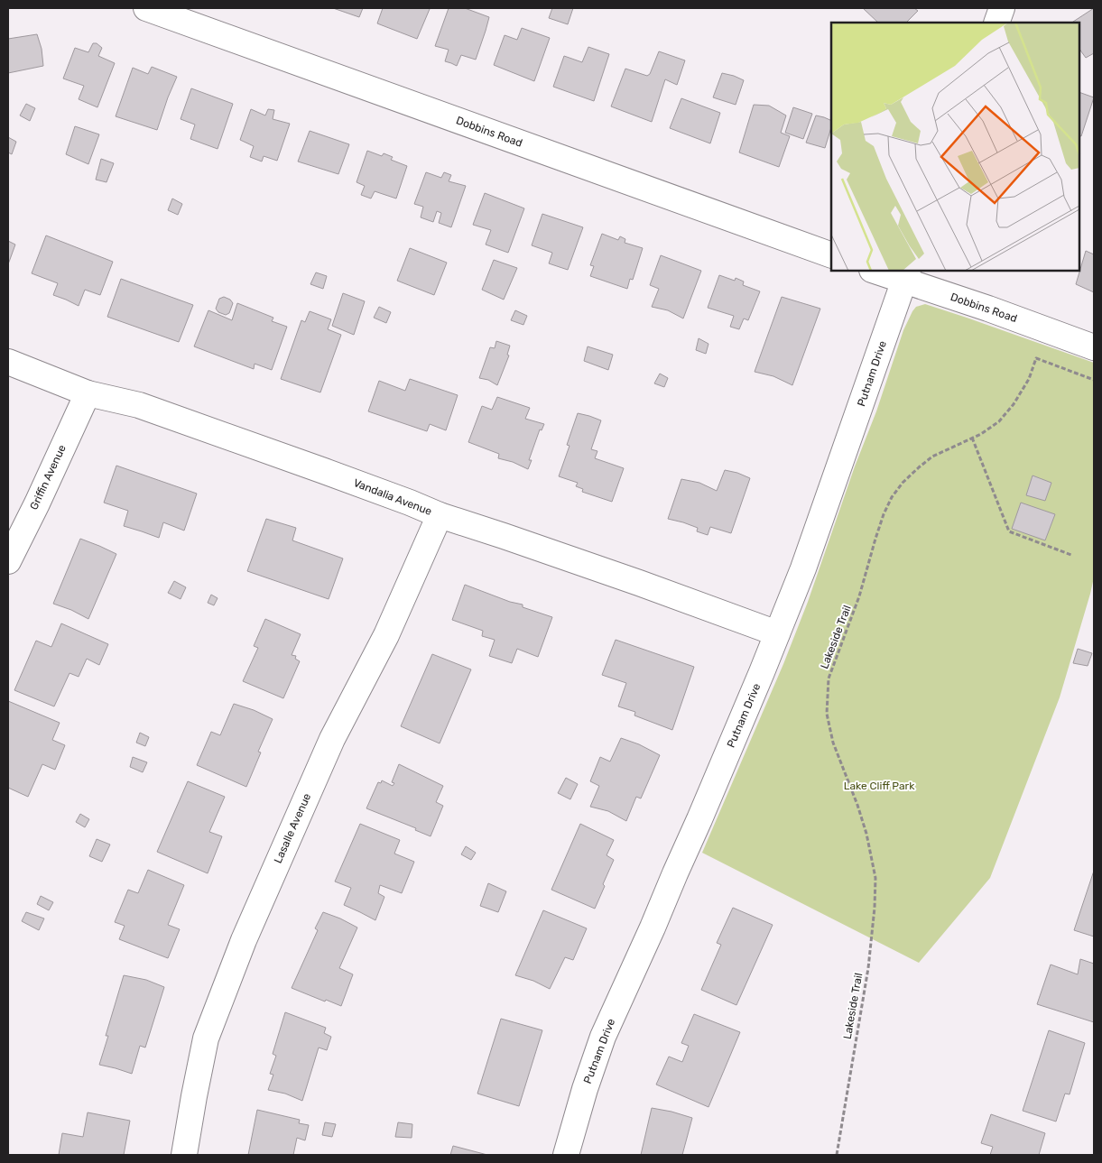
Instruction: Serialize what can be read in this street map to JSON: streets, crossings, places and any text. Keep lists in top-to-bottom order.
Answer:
{
  "streets": {
    "street": [
      "Dobbins Road",
      "Putnam Drive",
      "Griffin Avenue",
      "Vandalia Avenue",
      "Lasalle Avenue"
    ],
    "path": ["Lakeside Trail"]
  },
  "crossings": [
    ["Dobbins Road", "Putnam Drive"],
    ["Putnam Drive", "Vandalia Avenue"],
    ["Griffin Avenue", "Vandalia Avenue"],
    ["Vandalia Avenue", "Lasalle Avenue"]
  ],
  "parks": ["Lake Cliff Park"]
}
